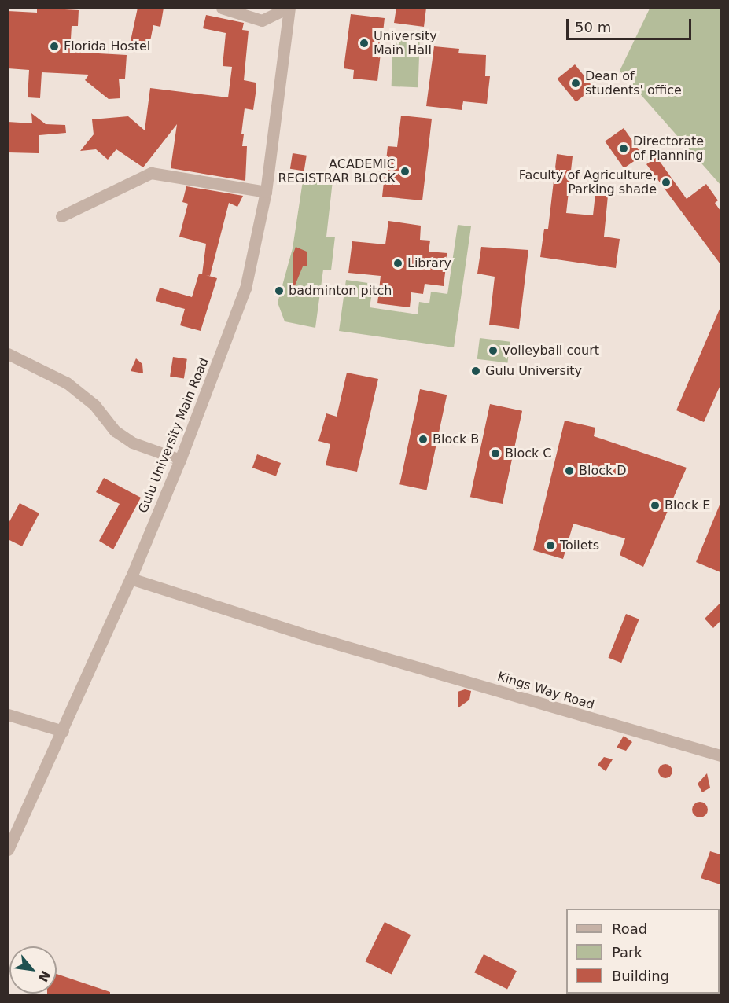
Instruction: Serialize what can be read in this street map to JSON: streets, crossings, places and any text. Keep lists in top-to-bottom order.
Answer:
{
  "streets": {
    "street": ["Gulu University Main Road", "Kings Way Road"]
  },
  "crossings": [
    ["Gulu University Main Road", "Kings Way Road"]
  ],
  "places": [
    "University Main Hall",
    "Florida Hostel",
    "Dean of students' office",
    "Directorate of Planning",
    "ACADEMIC REGISTRAR BLOCK",
    "Faculty of Agriculture, Parking shade",
    "Library",
    "badminton pitch",
    "volleyball court",
    "Gulu University",
    "Block B",
    "Block C",
    "Block D",
    "Block E",
    "Toilets"
  ],
  "legend": ["Road", "Park", "Building"],
  "scale_bar": "50 m",
  "north": "bottom right"
}
